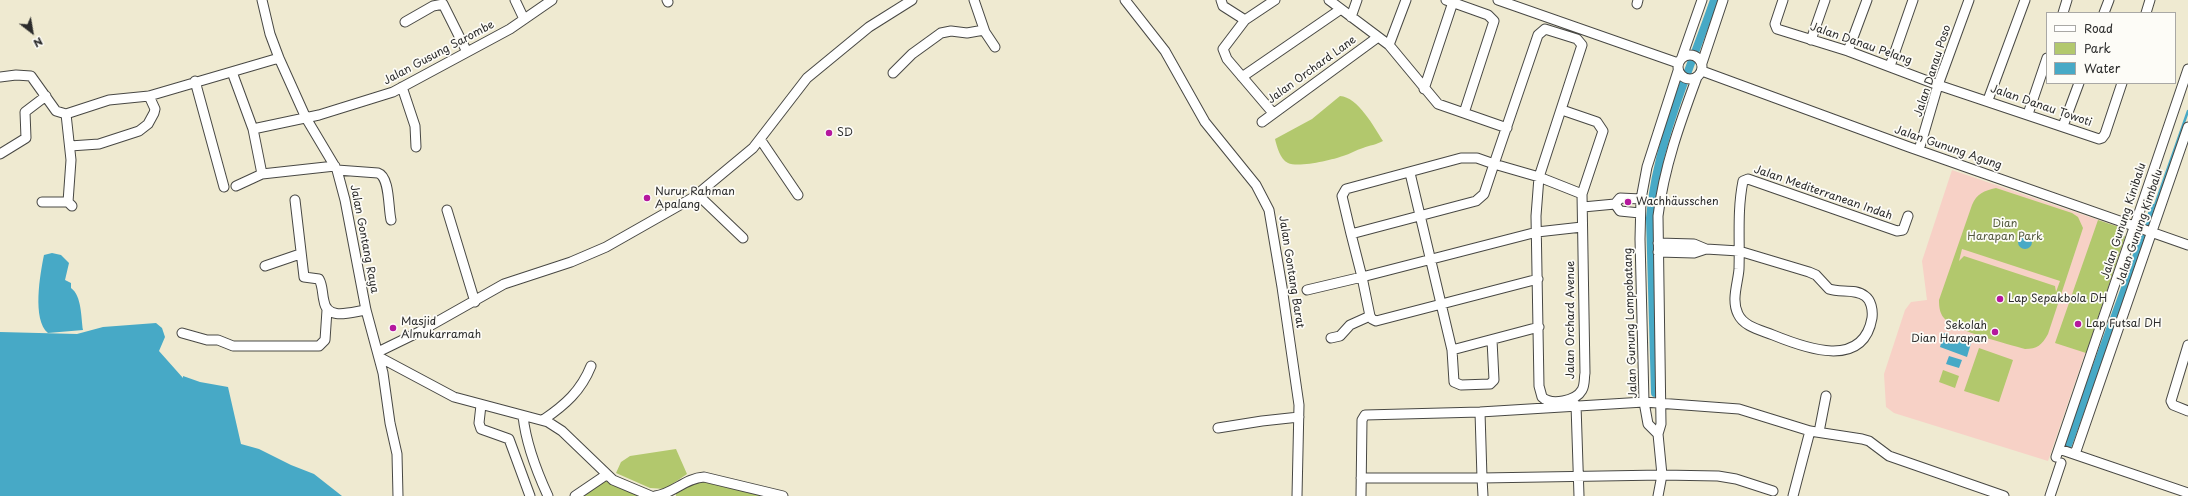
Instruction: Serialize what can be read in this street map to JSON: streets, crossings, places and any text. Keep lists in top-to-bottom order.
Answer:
{
  "streets": {
    "street": [
      "Jalan Danau Pelang",
      "Jalan Gusung Sarombe",
      "Jalan Orchard Lane",
      "Jalan Danau Poso",
      "Jalan Danau Towoti",
      "Jalan Gunung Agung",
      "Jalan Mediterranean Indah",
      "Jalan Gunung Kinibalu",
      "Jalan Gunung Kimbalu",
      "Jalan Gontang Raya",
      "Jalan Gontang Barat",
      "Jalan Orchard Avenue",
      "Jalan Gunung Lompobatang"
    ]
  },
  "crossings": [
    ["Jalan Danau Pelang", "Jalan Danau Poso"],
    ["Jalan Danau Pelang", "Jalan Danau Towoti"],
    ["Jalan Gusung Sarombe", "Jalan Gontang Raya"],
    ["Jalan Danau Poso", "Jalan Danau Towoti"],
    ["Jalan Danau Poso", "Jalan Gunung Agung"],
    ["Jalan Gunung Agung", "Jalan Gunung Kinibalu"],
    ["Jalan Gunung Agung", "Jalan Gunung Kimbalu"]
  ],
  "parks": ["Dian Harapan Park"],
  "places": [
    "SD",
    "Nurur Rahman Apalang",
    "Wachhäusschen",
    "Lap Sepakbola DH",
    "Lap Futsal DH",
    "Masjid Almukarramah",
    "Sekolah Dian Harapan"
  ],
  "legend": ["Road", "Park", "Water"],
  "north": "bottom right"
}
